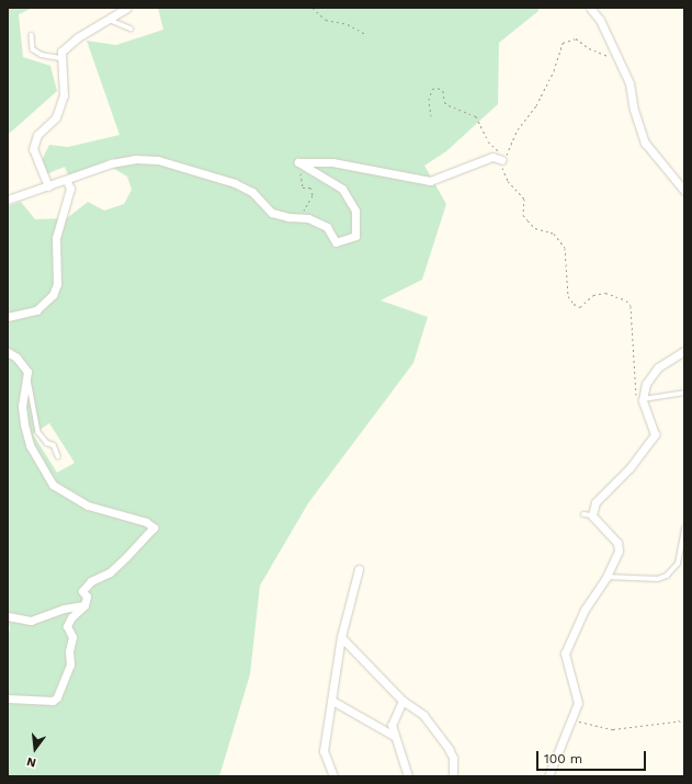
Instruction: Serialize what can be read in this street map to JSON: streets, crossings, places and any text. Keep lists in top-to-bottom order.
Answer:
{
  "scale_bar": "100 m",
  "north": "bottom"
}
